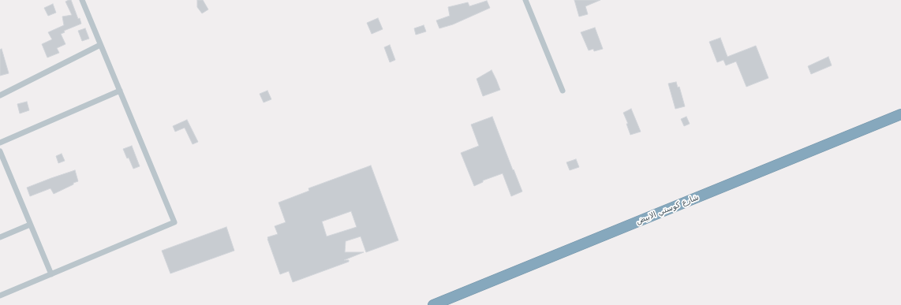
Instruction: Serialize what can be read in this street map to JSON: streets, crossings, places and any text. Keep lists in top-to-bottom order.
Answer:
{
  "streets": {
    "highway": ["شارع كوستي الابيض"]
  }
}
